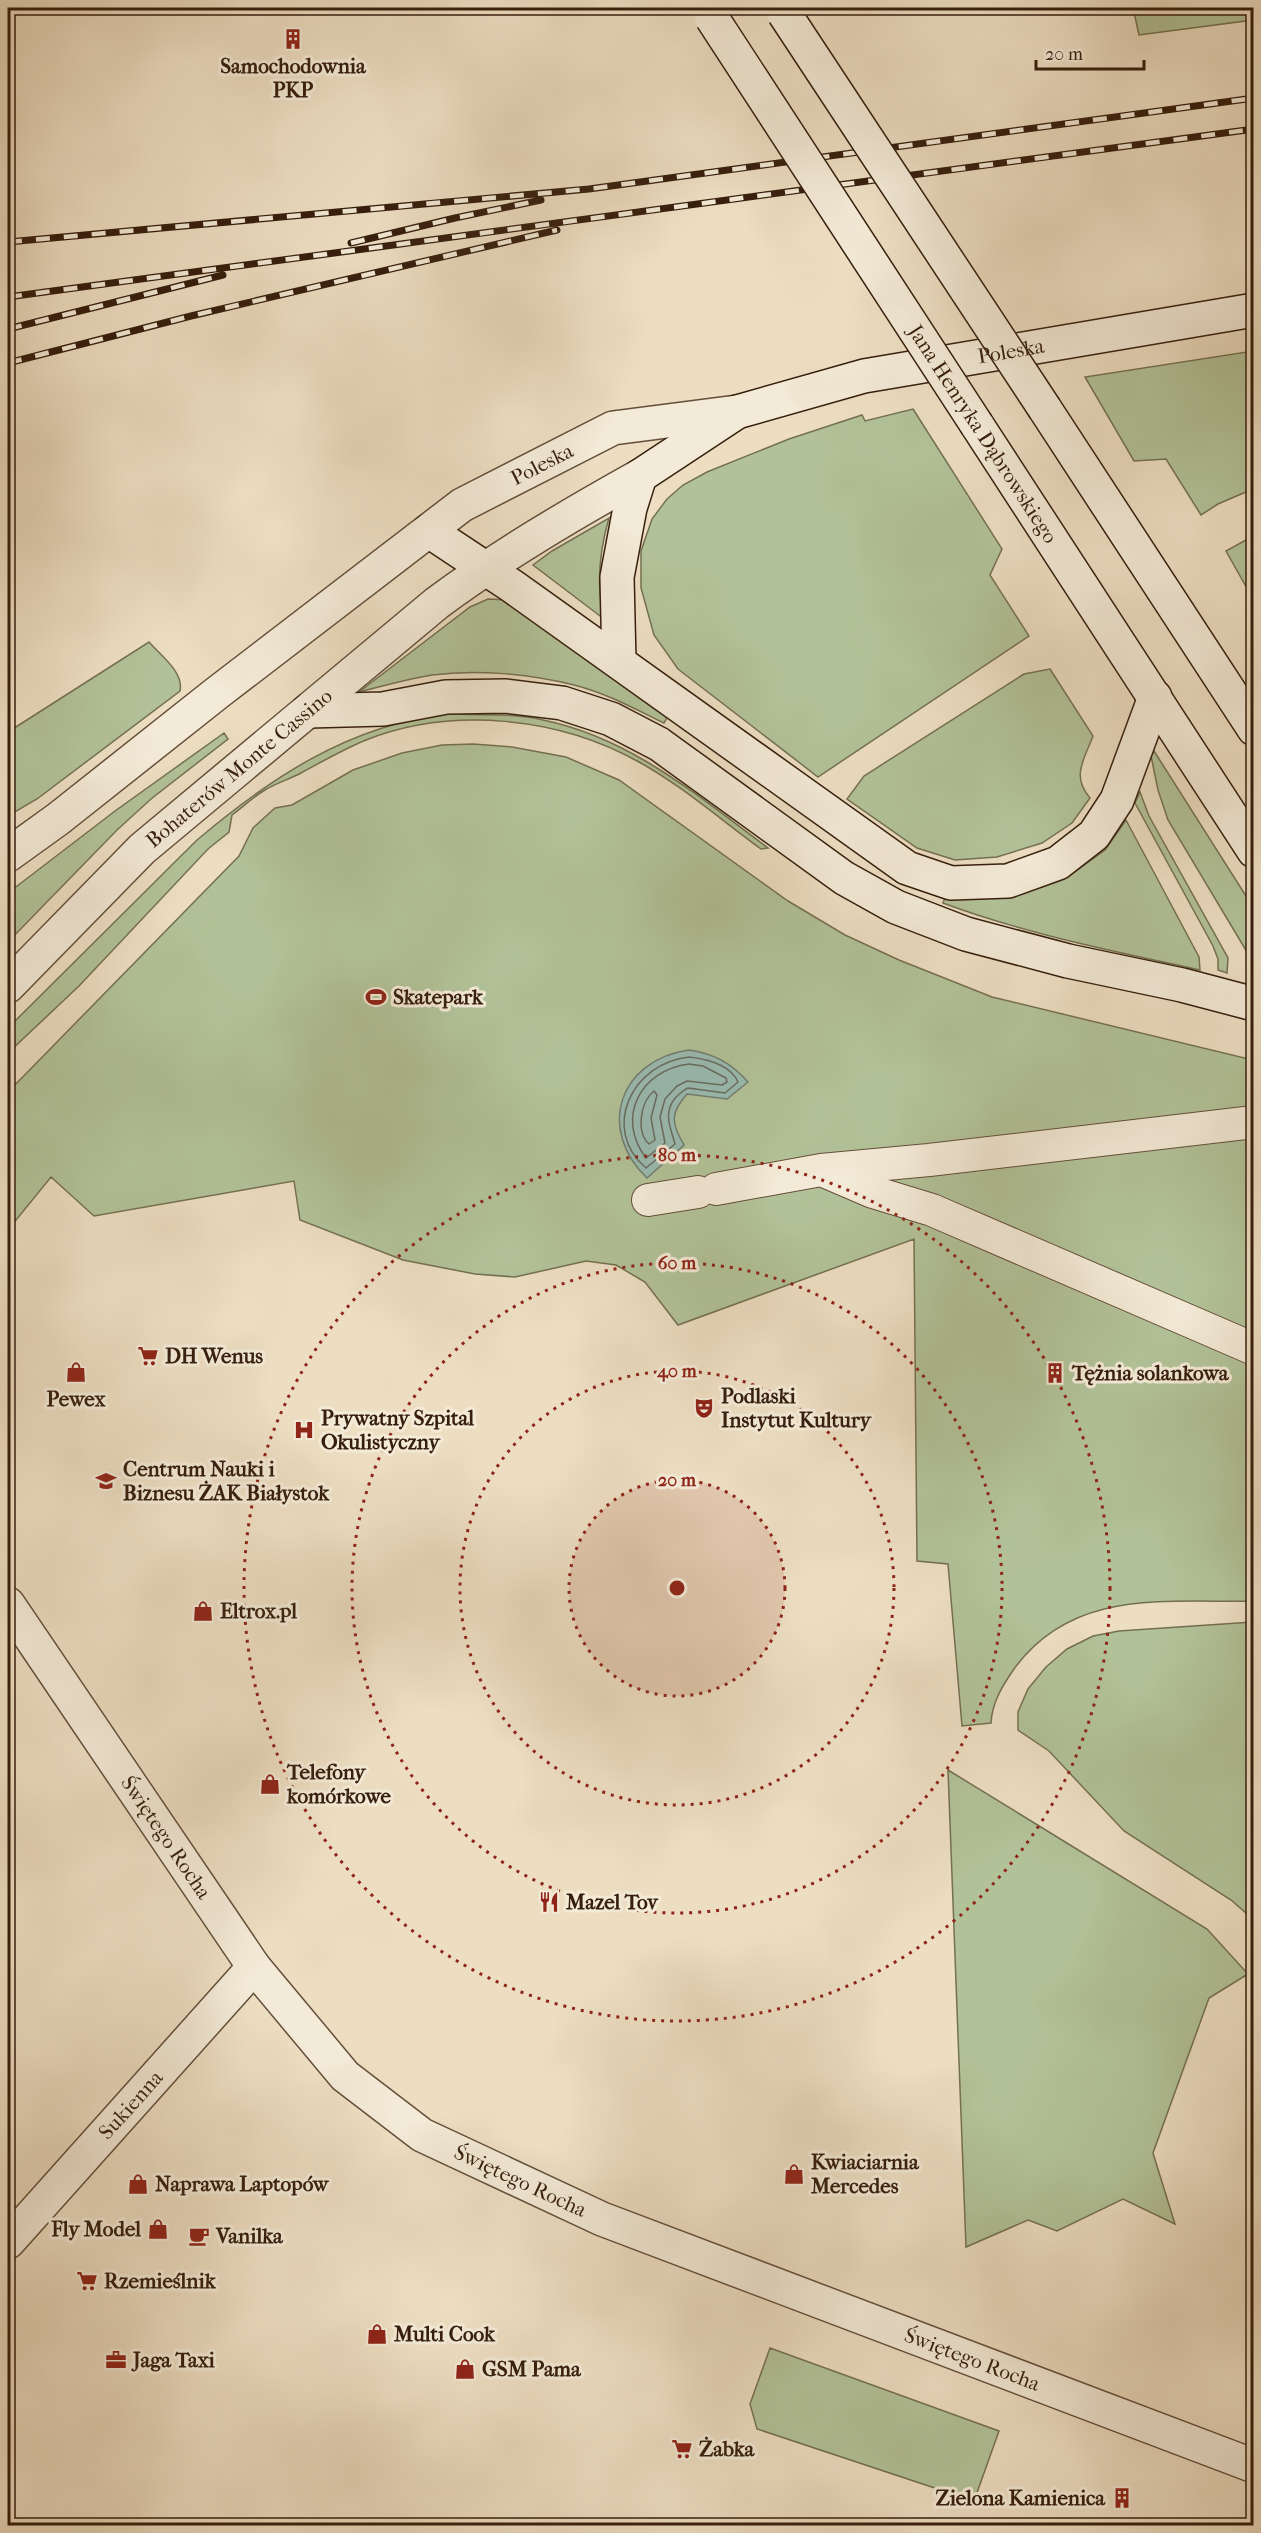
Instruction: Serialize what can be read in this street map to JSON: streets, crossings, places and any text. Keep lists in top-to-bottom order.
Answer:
{
  "streets": {
    "main road": [
      "Poleska",
      "Jana Henryka Dąbrowskiego",
      "Bohaterów Monte Cassino",
      "Świętego Rocha",
      "Sukienna"
    ]
  },
  "crossings": [
    ["Poleska", "Bohaterów Monte Cassino"],
    ["Świętego Rocha", "Sukienna"]
  ],
  "places": {
    "building": ["Samochodownia PKP", "Tężnia solankowa", "Zielona Kamienica"],
    "sports": ["Skatepark"],
    "supermarket": ["DH Wenus", "Rzemieślnik", "Żabka"],
    "shop": [
      "Pewex",
      "Eltrox.pl",
      "Telefony komórkowe",
      "Kwiaciarnia Mercedes",
      "Naprawa Laptopów",
      "Fly Model",
      "Multi Cook",
      "GSM Pama"
    ],
    "theatre": ["Podlaski Instytut Kultury"],
    "hospital": ["Prywatny Szpital Okulistyczny"],
    "school or university": ["Centrum Nauki i Biznesu ŻAK Białystok"],
    "restaurant": ["Mazel Tov"],
    "cafe": ["Vanilka"],
    "office": ["Jaga Taxi"]
  },
  "scale_bar": "20 m",
  "rings": [
    "80 m",
    "60 m",
    "40 m",
    "20 m"
  ]
}
